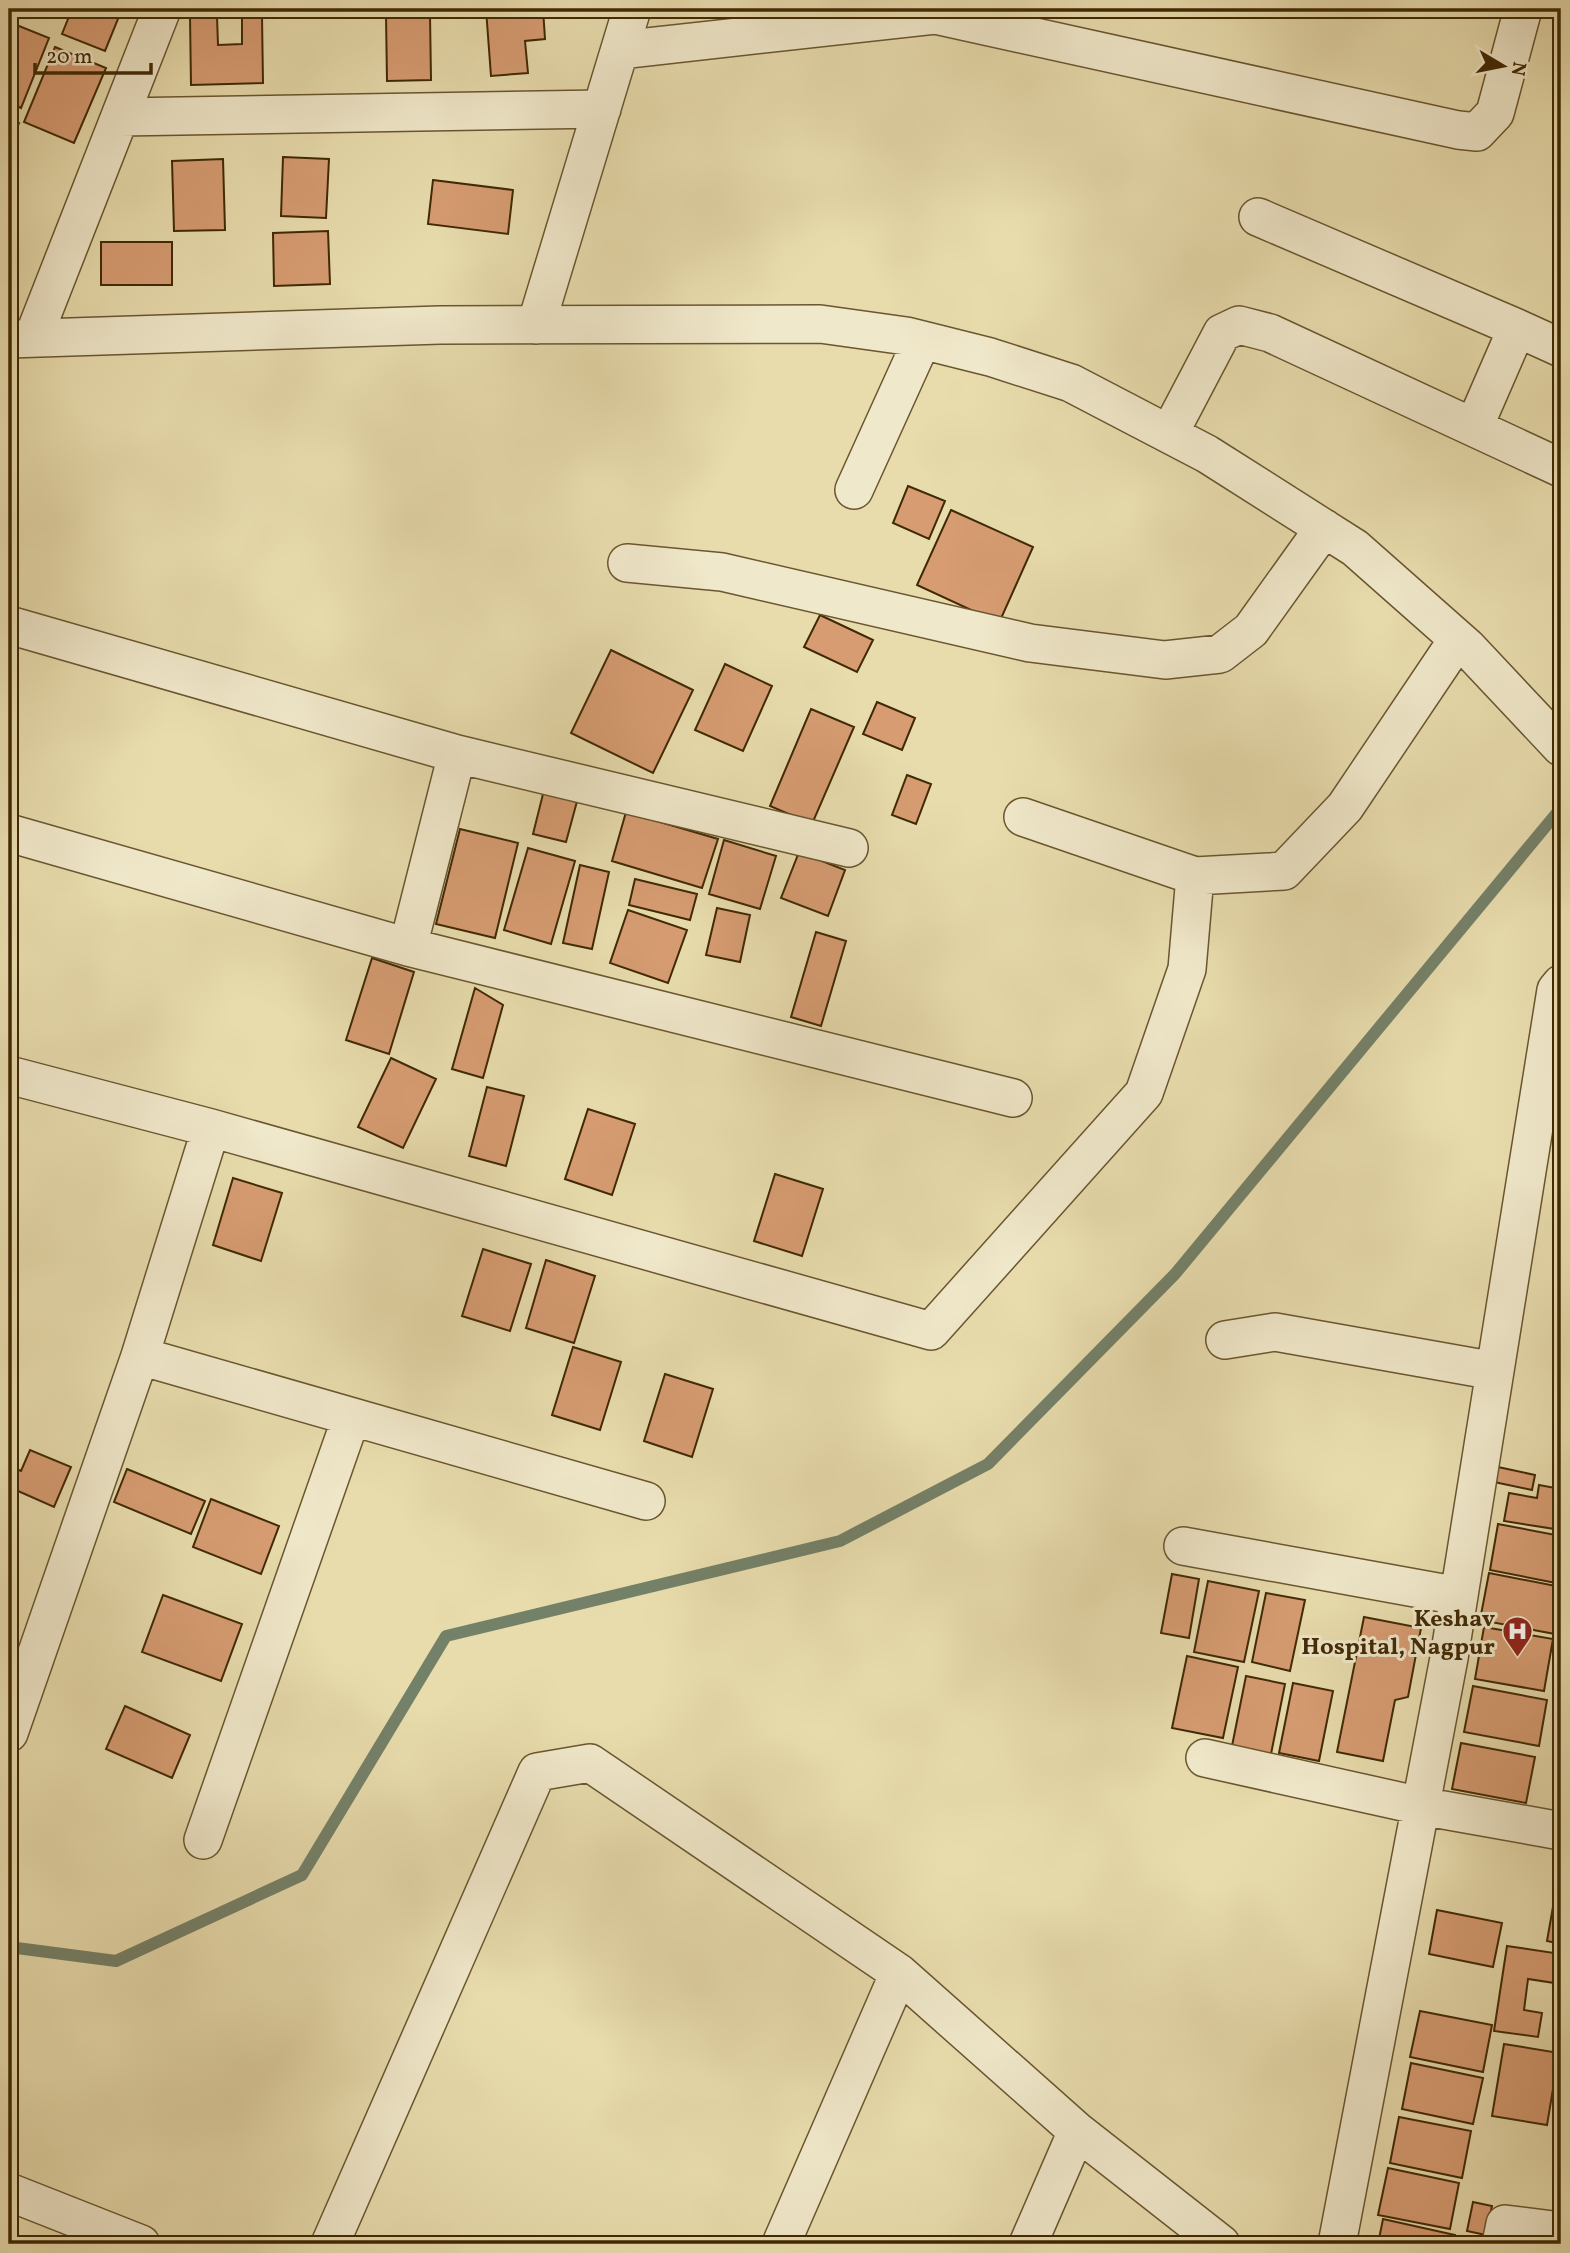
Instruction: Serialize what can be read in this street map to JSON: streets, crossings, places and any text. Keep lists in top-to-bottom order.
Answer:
{
  "places": {
    "hospital": ["Keshav Hospital, Nagpur"]
  },
  "scale_bar": "20 m",
  "north": "right"
}
